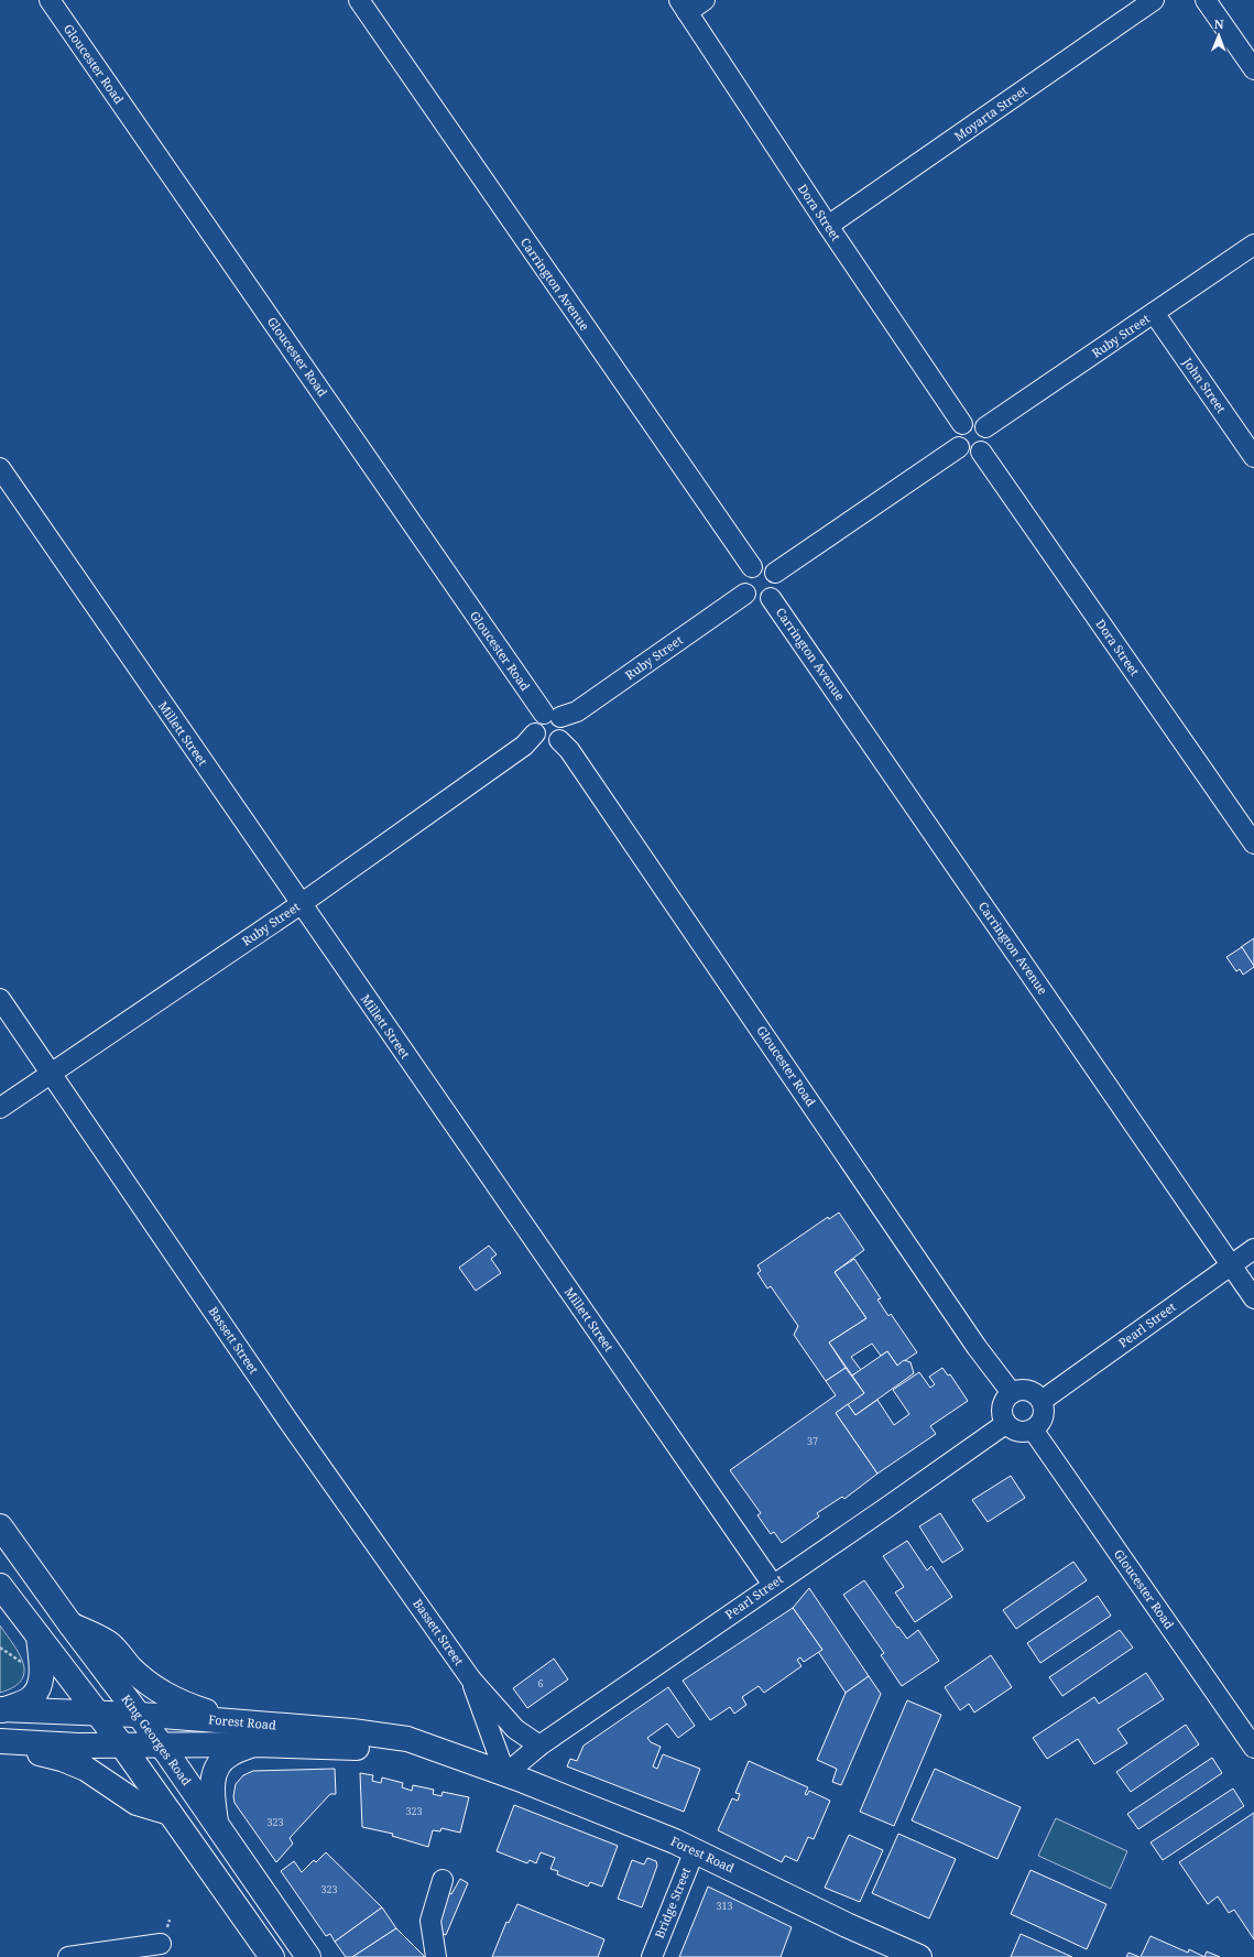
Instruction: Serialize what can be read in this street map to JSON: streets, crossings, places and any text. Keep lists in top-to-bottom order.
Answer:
{
  "streets": {
    "main road": ["Forest Road", "King Georges Road"],
    "street": [
      "Gloucester Road",
      "Moyarta Street",
      "Dora Street",
      "Carrington Avenue",
      "Ruby Street",
      "John Street",
      "Millett Street",
      "Pearl Street",
      "Bassett Street",
      "Bridge Street"
    ]
  },
  "crossings": [
    ["Gloucester Road", "Ruby Street"],
    ["Gloucester Road", "Pearl Street"],
    ["Moyarta Street", "Dora Street"],
    ["Dora Street", "Ruby Street"],
    ["Carrington Avenue", "Ruby Street"],
    ["Carrington Avenue", "Pearl Street"],
    ["Ruby Street", "John Street"],
    ["Ruby Street", "Millett Street"],
    ["Ruby Street", "Bassett Street"],
    ["Millett Street", "Pearl Street"],
    ["Pearl Street", "Bassett Street"],
    ["Pearl Street", "Forest Road"],
    ["Bassett Street", "Forest Road"],
    ["Forest Road", "King Georges Road"],
    ["Forest Road", "Bridge Street"]
  ],
  "house_numbers": [
    "37",
    "6",
    "323",
    "323",
    "323",
    "313"
  ],
  "north": "top"
}
